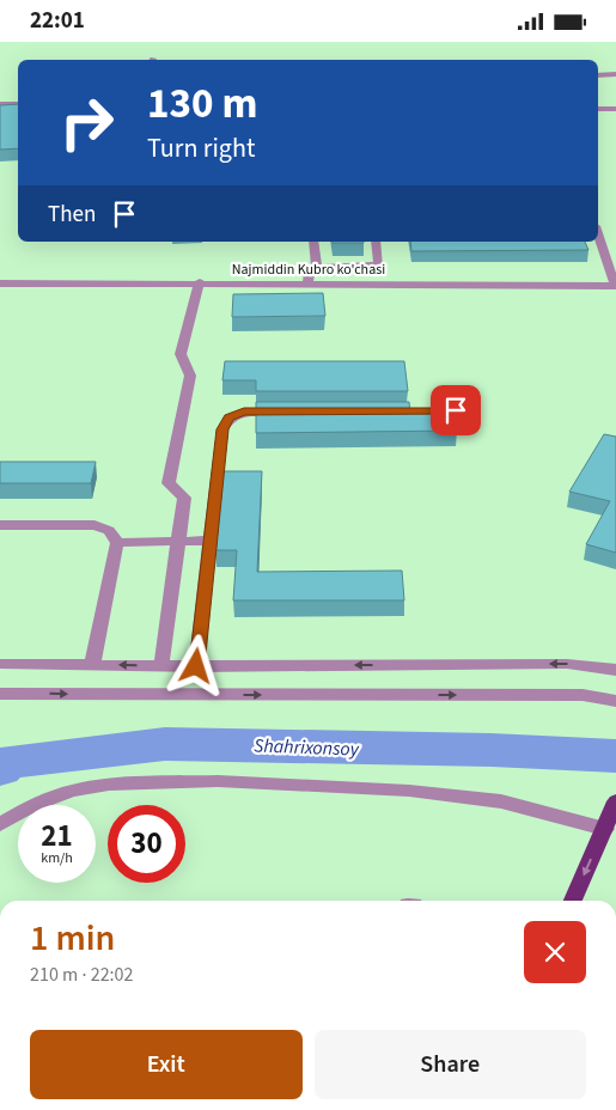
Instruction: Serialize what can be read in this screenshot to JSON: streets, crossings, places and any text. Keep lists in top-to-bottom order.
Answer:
{
  "streets": {
    "street": ["Najmiddin Kubro ko'chasi"]
  },
  "water": ["Shahrixonsoy"],
  "page": {
    "status": "22:01",
    "turn": ["130 m", "Turn right"],
    "then": "Then",
    "speed": "21 km/h",
    "limit": "30",
    "heading": ["1 min", "210 m · 22:02"],
    "buttons": ["Exit", "Share"]
  }
}
